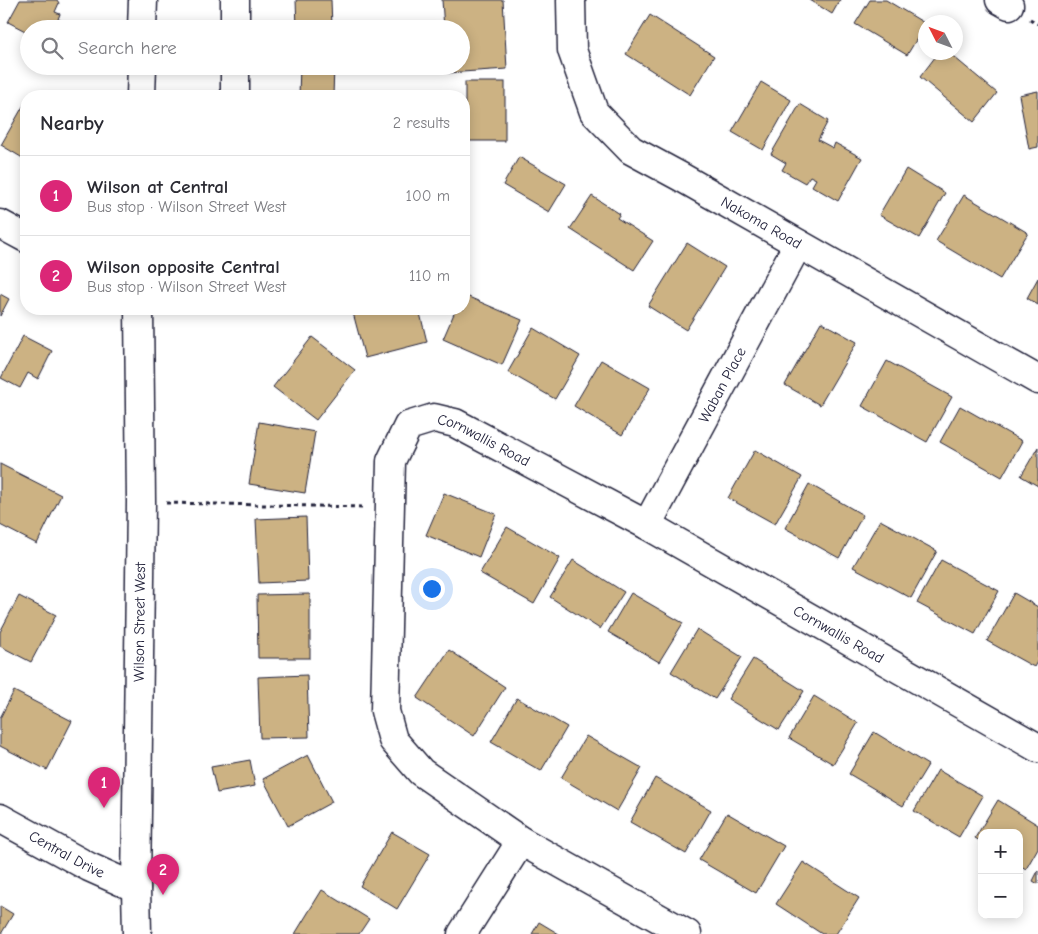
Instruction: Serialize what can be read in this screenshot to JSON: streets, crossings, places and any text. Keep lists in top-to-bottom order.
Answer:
{
  "streets": {
    "street": [
      "Nakoma Road",
      "Waban Place",
      "Cornwallis Road",
      "Wilson Street West",
      "Central Drive"
    ]
  },
  "crossings": [
    ["Nakoma Road", "Waban Place"],
    ["Waban Place", "Cornwallis Road"],
    ["Wilson Street West", "Central Drive"]
  ],
  "north": "top left",
  "page": {
    "search": "Search here",
    "heading": ["Nearby", "2 results"],
    "list": [
      {
        "mark": "1",
        "name": "Wilson at Central",
        "note": "Bus stop · Wilson Street West",
        "value": "100 m"
      },
      {
        "mark": "2",
        "name": "Wilson opposite Central",
        "note": "Bus stop · Wilson Street West",
        "value": "110 m"
      }
    ],
    "pins": ["1", "2"],
    "map_buttons": ["+", "−"]
  }
}
